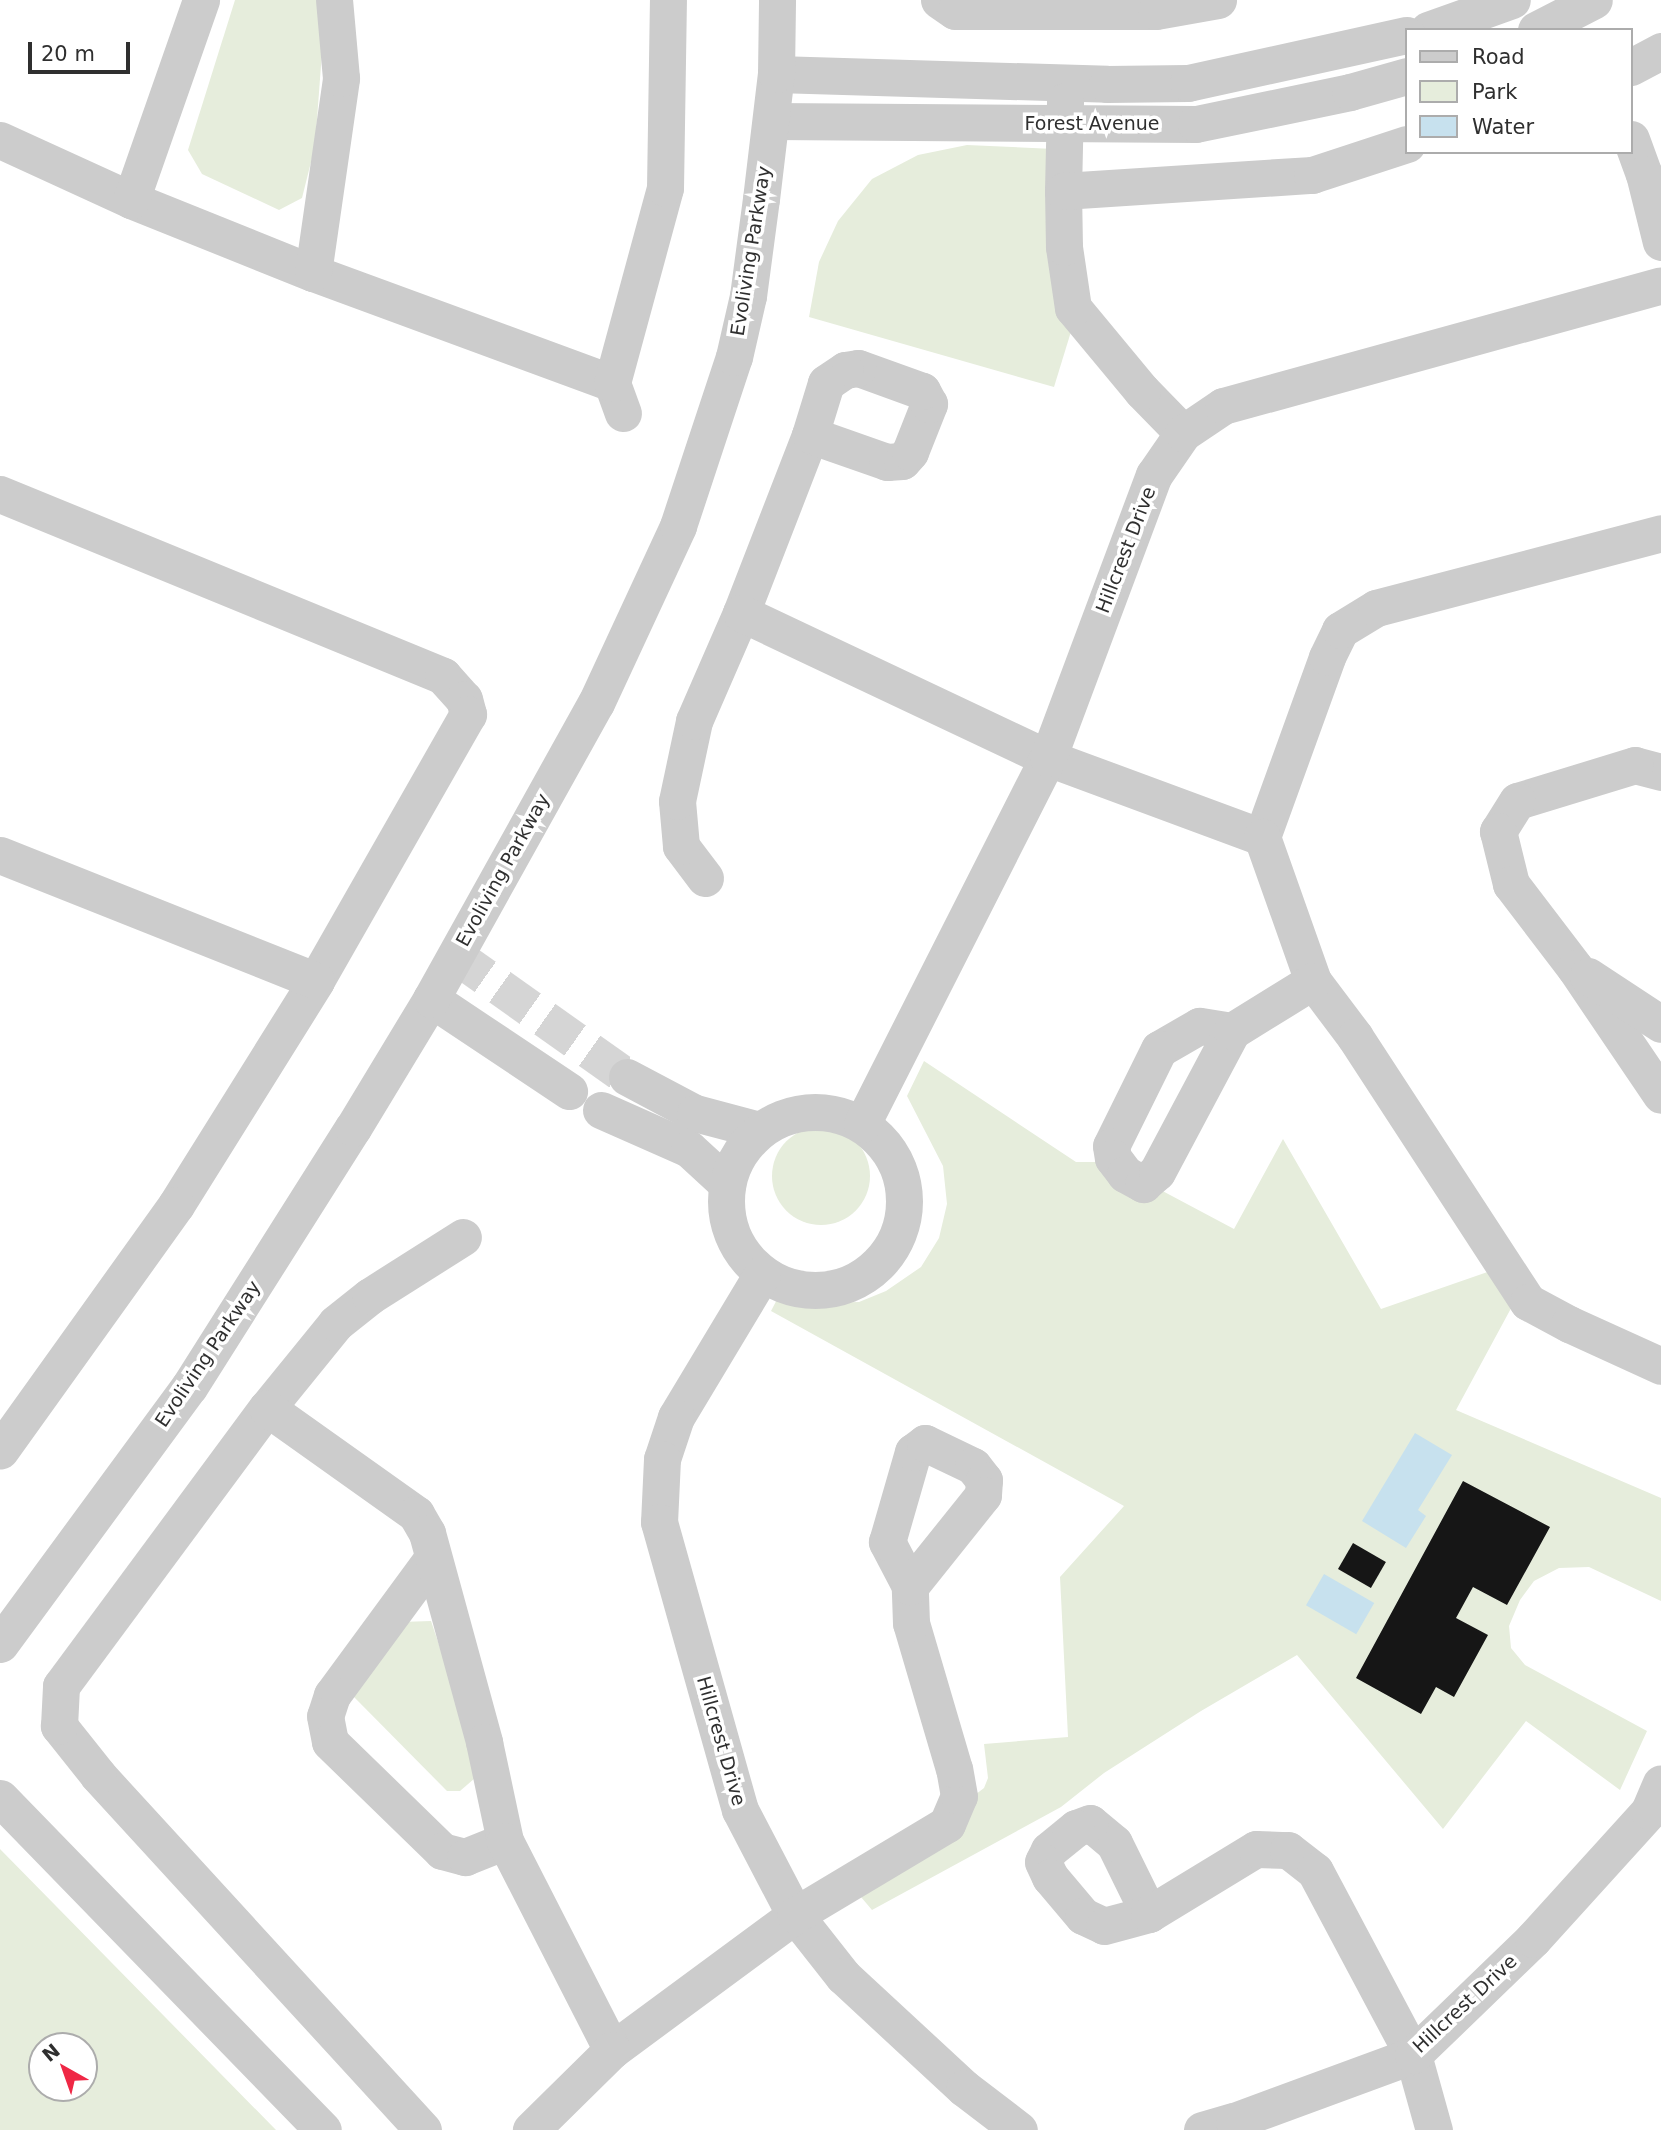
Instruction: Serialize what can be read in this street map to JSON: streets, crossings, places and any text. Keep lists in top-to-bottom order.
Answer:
{
  "streets": {
    "street": ["Forest Avenue", "Evoliving Parkway", "Hillcrest Drive"]
  },
  "crossings": [
    ["Forest Avenue", "Evoliving Parkway"]
  ],
  "legend": ["Road", "Park", "Water"],
  "scale_bar": "20 m",
  "north": "top left"
}
